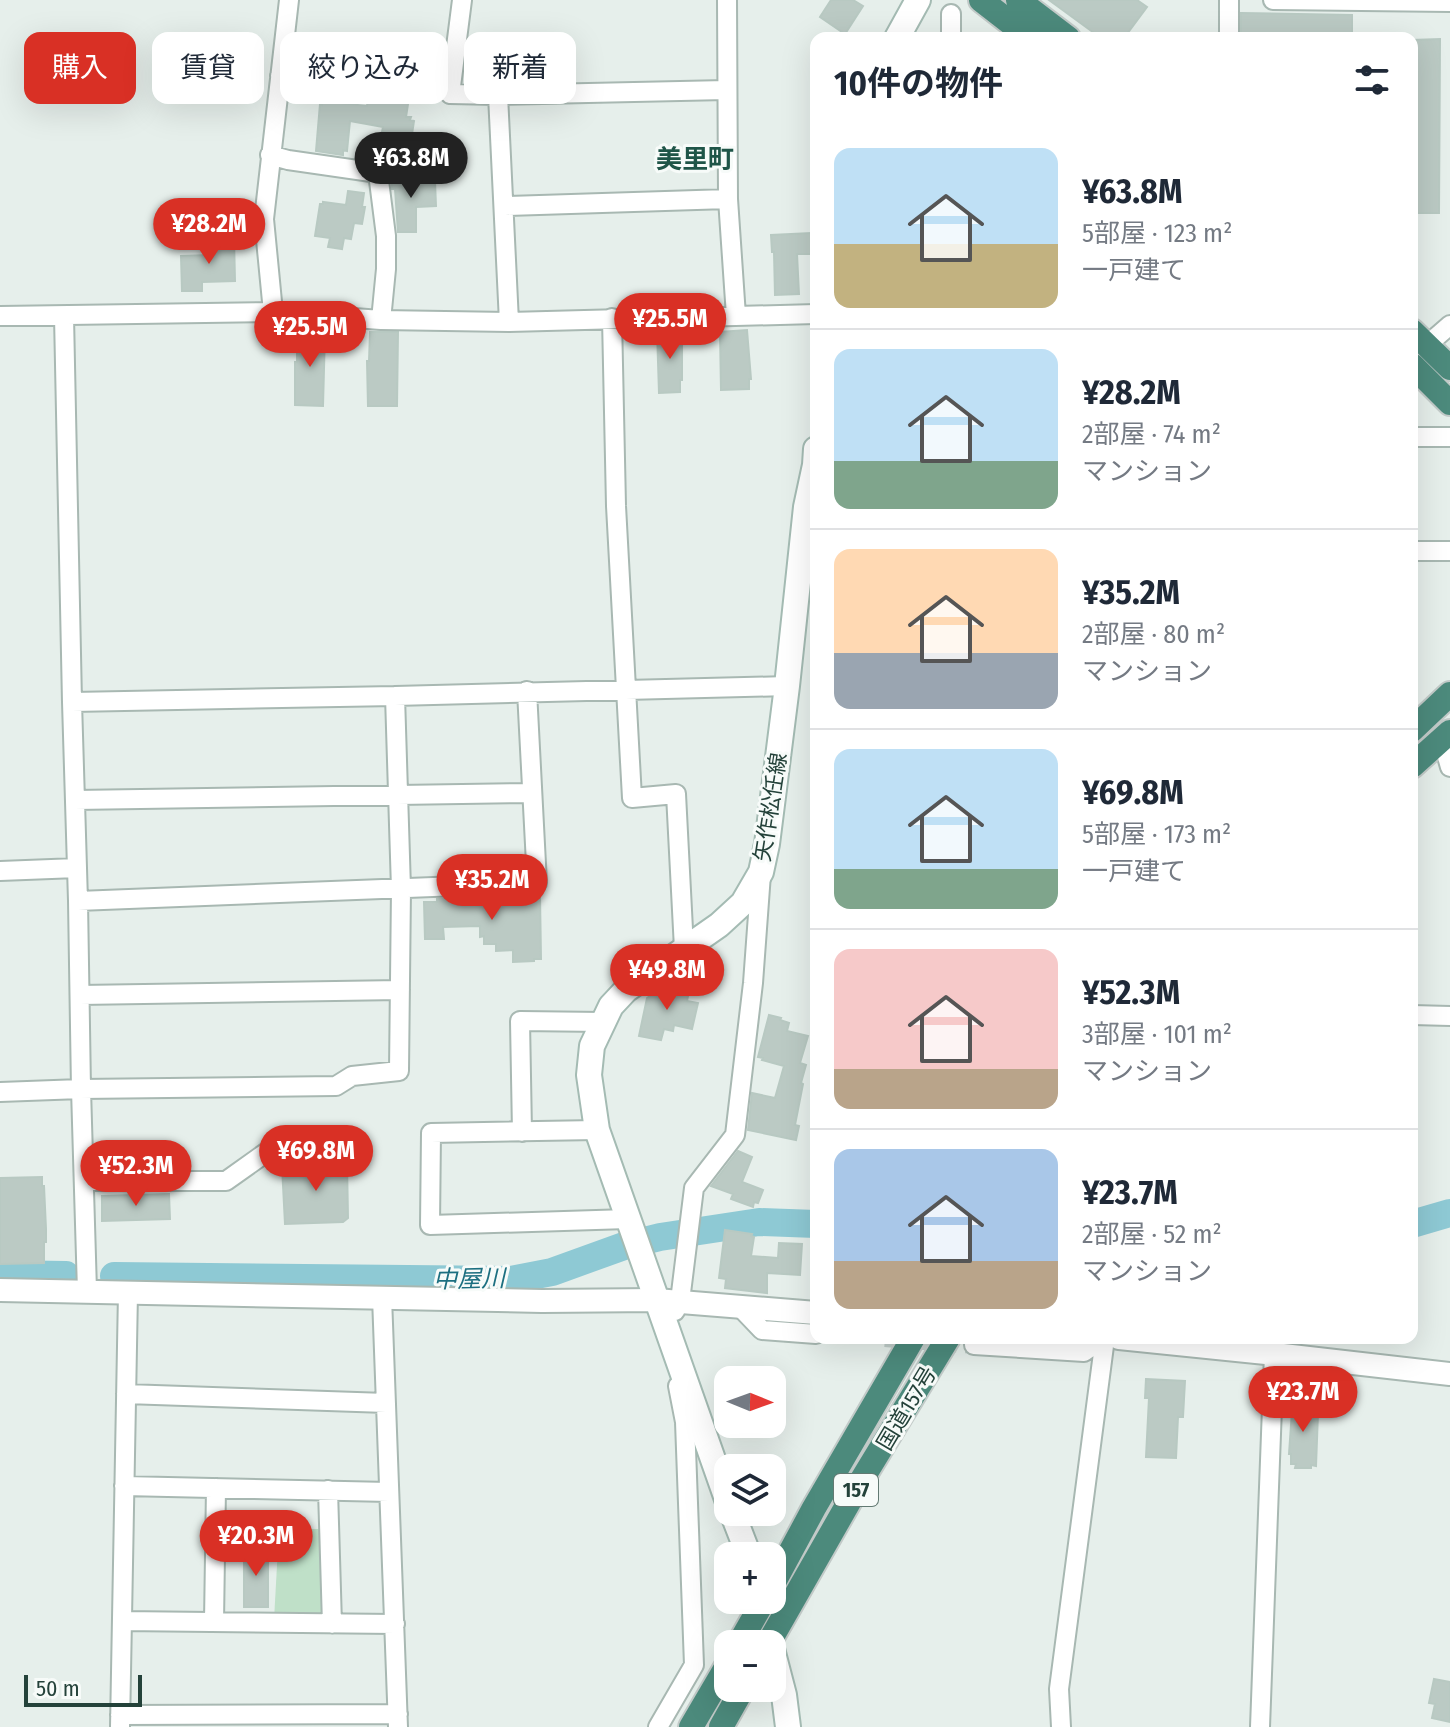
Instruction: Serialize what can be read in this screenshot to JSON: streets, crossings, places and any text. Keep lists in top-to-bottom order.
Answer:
{
  "streets": {
    "highway": ["国道157号", "157"],
    "main road": ["矢作松任線"]
  },
  "districts": ["美里町"],
  "water": ["中屋川"],
  "scale_bar": "50 m",
  "north": "right",
  "page": {
    "chip": [
      "購入",
      "賃貸",
      "絞り込み",
      "新着"
    ],
    "heading": "10件の物件",
    "list": [
      {
        "name": "¥63.8M",
        "note": "5部屋 · 123 m² · 一戸建て"
      },
      {
        "name": "¥28.2M",
        "note": "2部屋 · 74 m² · マンション"
      },
      {
        "name": "¥35.2M",
        "note": "2部屋 · 80 m² · マンション"
      },
      {
        "name": "¥69.8M",
        "note": "5部屋 · 173 m² · 一戸建て"
      },
      {
        "name": "¥52.3M",
        "note": "3部屋 · 101 m² · マンション"
      },
      {
        "name": "¥23.7M",
        "note": "2部屋 · 52 m² · マンション"
      }
    ],
    "price": [
      "¥63.8M",
      "¥28.2M",
      "¥25.5M",
      "¥25.5M",
      "¥35.2M",
      "¥49.8M",
      "¥69.8M",
      "¥52.3M",
      "¥23.7M",
      "¥20.3M"
    ],
    "map_buttons": ["+", "−"],
    "scale": "50 m"
  }
}
